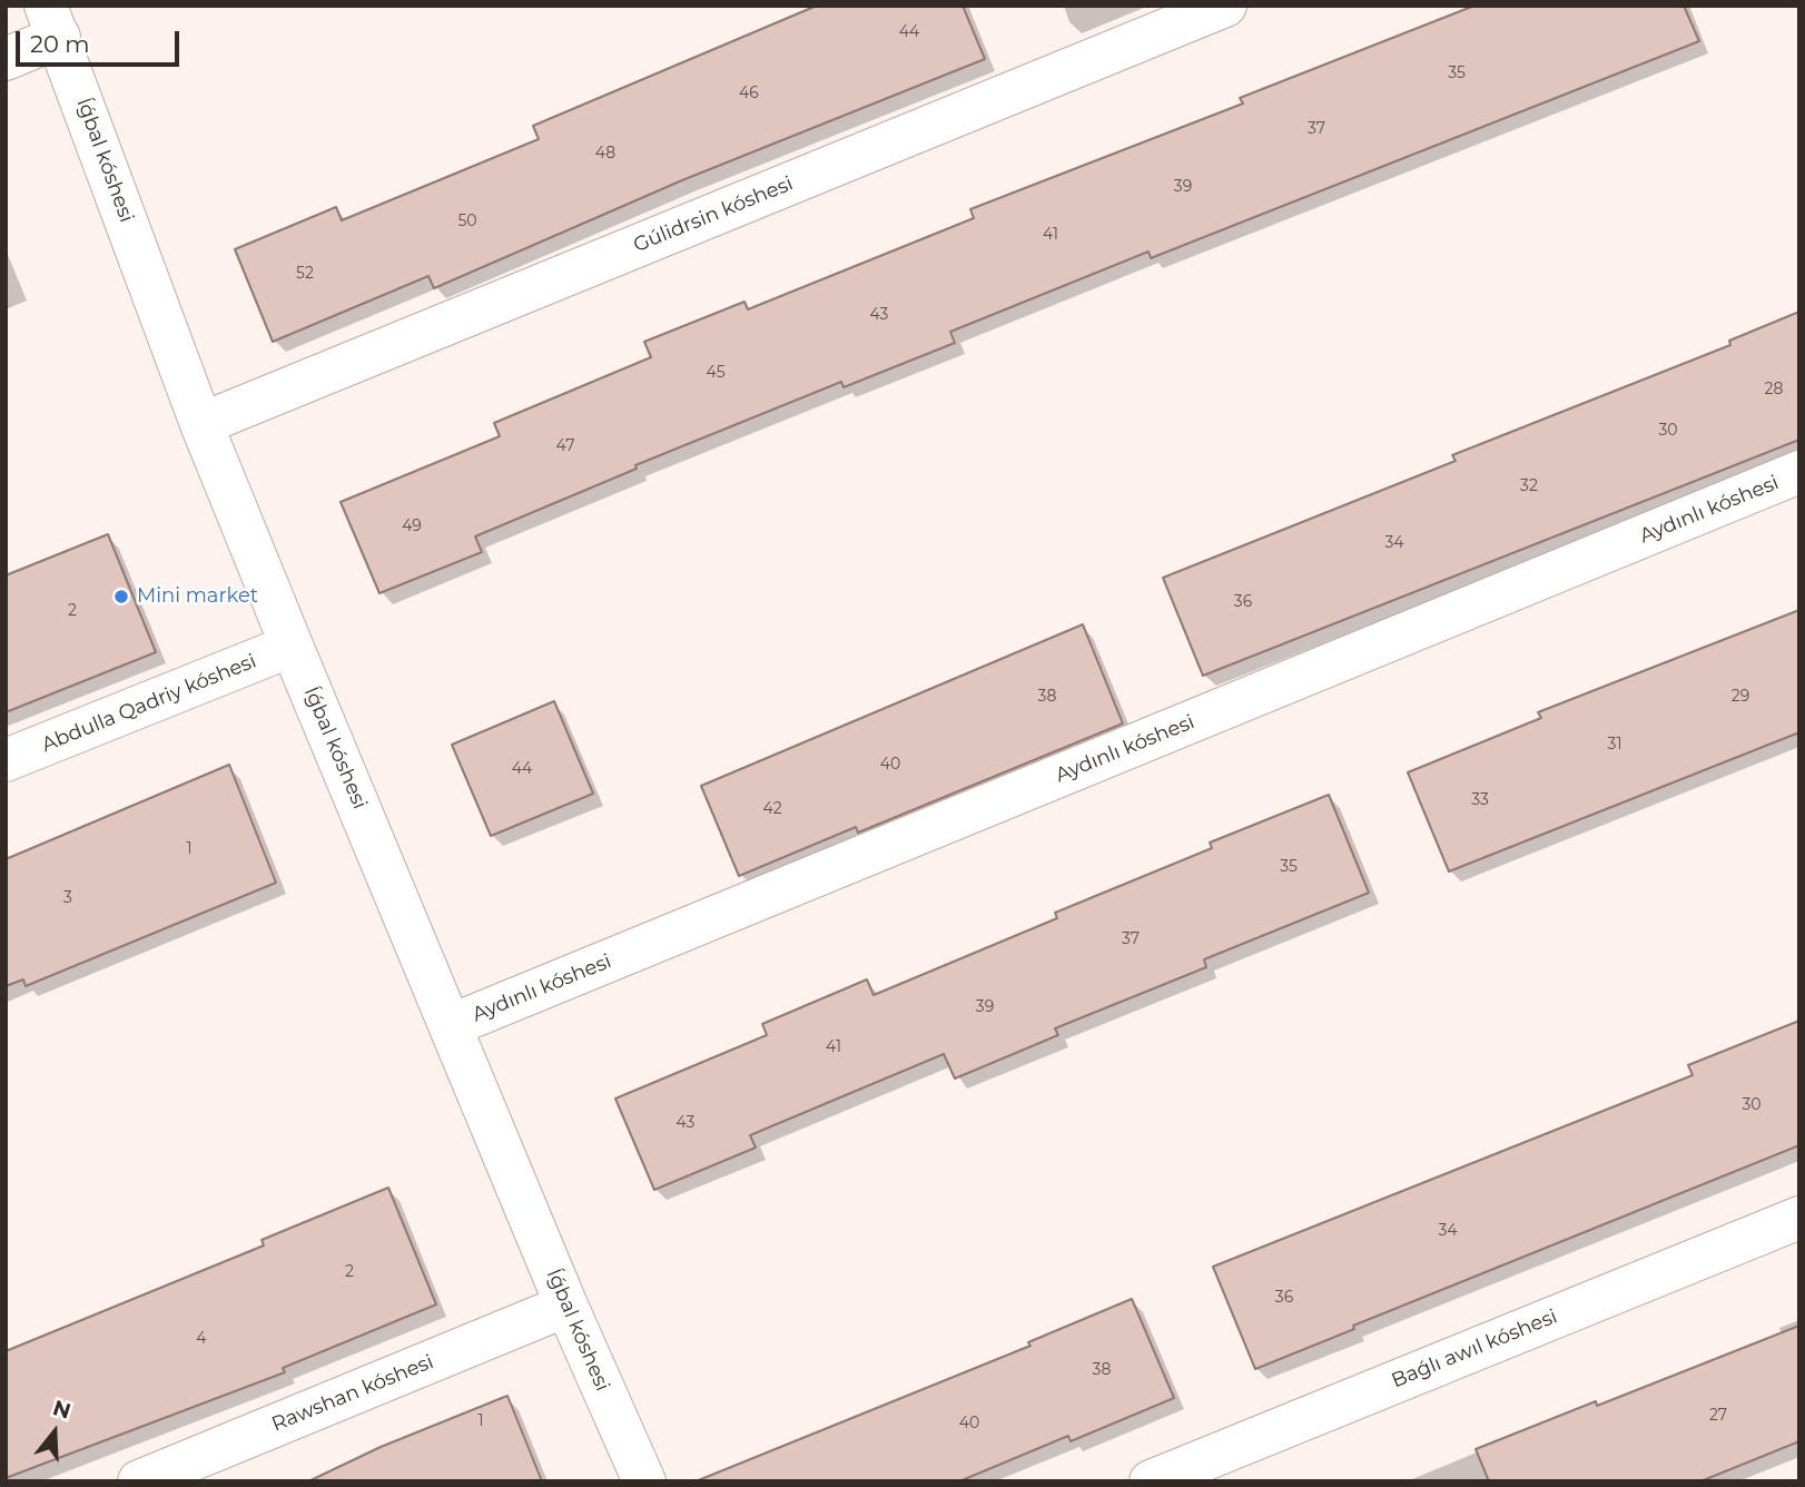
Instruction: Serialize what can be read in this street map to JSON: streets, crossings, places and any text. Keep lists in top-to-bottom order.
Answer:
{
  "streets": {
    "street": [
      "Íǵbal kóshesi",
      "Gúlidrsin kóshesi",
      "Aydınlı kóshesi",
      "Abdulla Qadriy kóshesi",
      "Baǵlı awıl kóshesi",
      "Rawshan kóshesi"
    ]
  },
  "crossings": [
    ["Íǵbal kóshesi", "Gúlidrsin kóshesi"],
    ["Íǵbal kóshesi", "Aydınlı kóshesi"],
    ["Íǵbal kóshesi", "Abdulla Qadriy kóshesi"],
    ["Íǵbal kóshesi", "Rawshan kóshesi"]
  ],
  "places": ["Mini market"],
  "house_numbers": [
    "44",
    "35",
    "46",
    "37",
    "48",
    "39",
    "50",
    "41",
    "52",
    "43",
    "45",
    "28",
    "30",
    "47",
    "32",
    "49",
    "34",
    "36",
    "2",
    "38",
    "29",
    "31",
    "40",
    "44",
    "33",
    "42",
    "1",
    "35",
    "3",
    "37",
    "39",
    "41",
    "30",
    "43",
    "34",
    "2",
    "36",
    "4",
    "38",
    "27",
    "1",
    "40"
  ],
  "scale_bar": "20 m",
  "north": "top"
}
